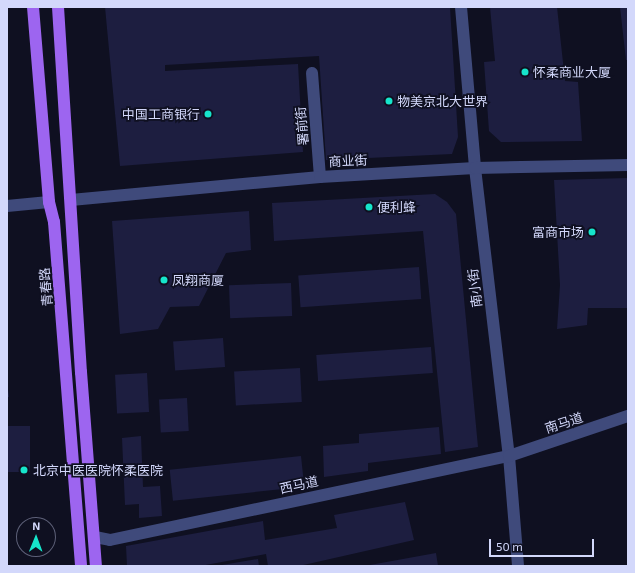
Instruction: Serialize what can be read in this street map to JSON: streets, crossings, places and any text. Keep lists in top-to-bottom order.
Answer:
{
  "streets": {
    "main road": ["青春路"],
    "street": [
      "署前街",
      "商业街",
      "南小街",
      "南马道",
      "西马道"
    ]
  },
  "crossings": [
    ["署前街", "商业街"],
    ["商业街", "南小街"],
    ["南小街", "南马道"],
    ["南小街", "西马道"],
    ["南马道", "西马道"]
  ],
  "places": [
    "怀柔商业大厦",
    "物美京北大世界",
    "中国工商银行",
    "便利蜂",
    "富商市场",
    "凤翔商厦",
    "北京中医医院怀柔医院"
  ],
  "scale_bar": "50 m",
  "north": "top"
}
